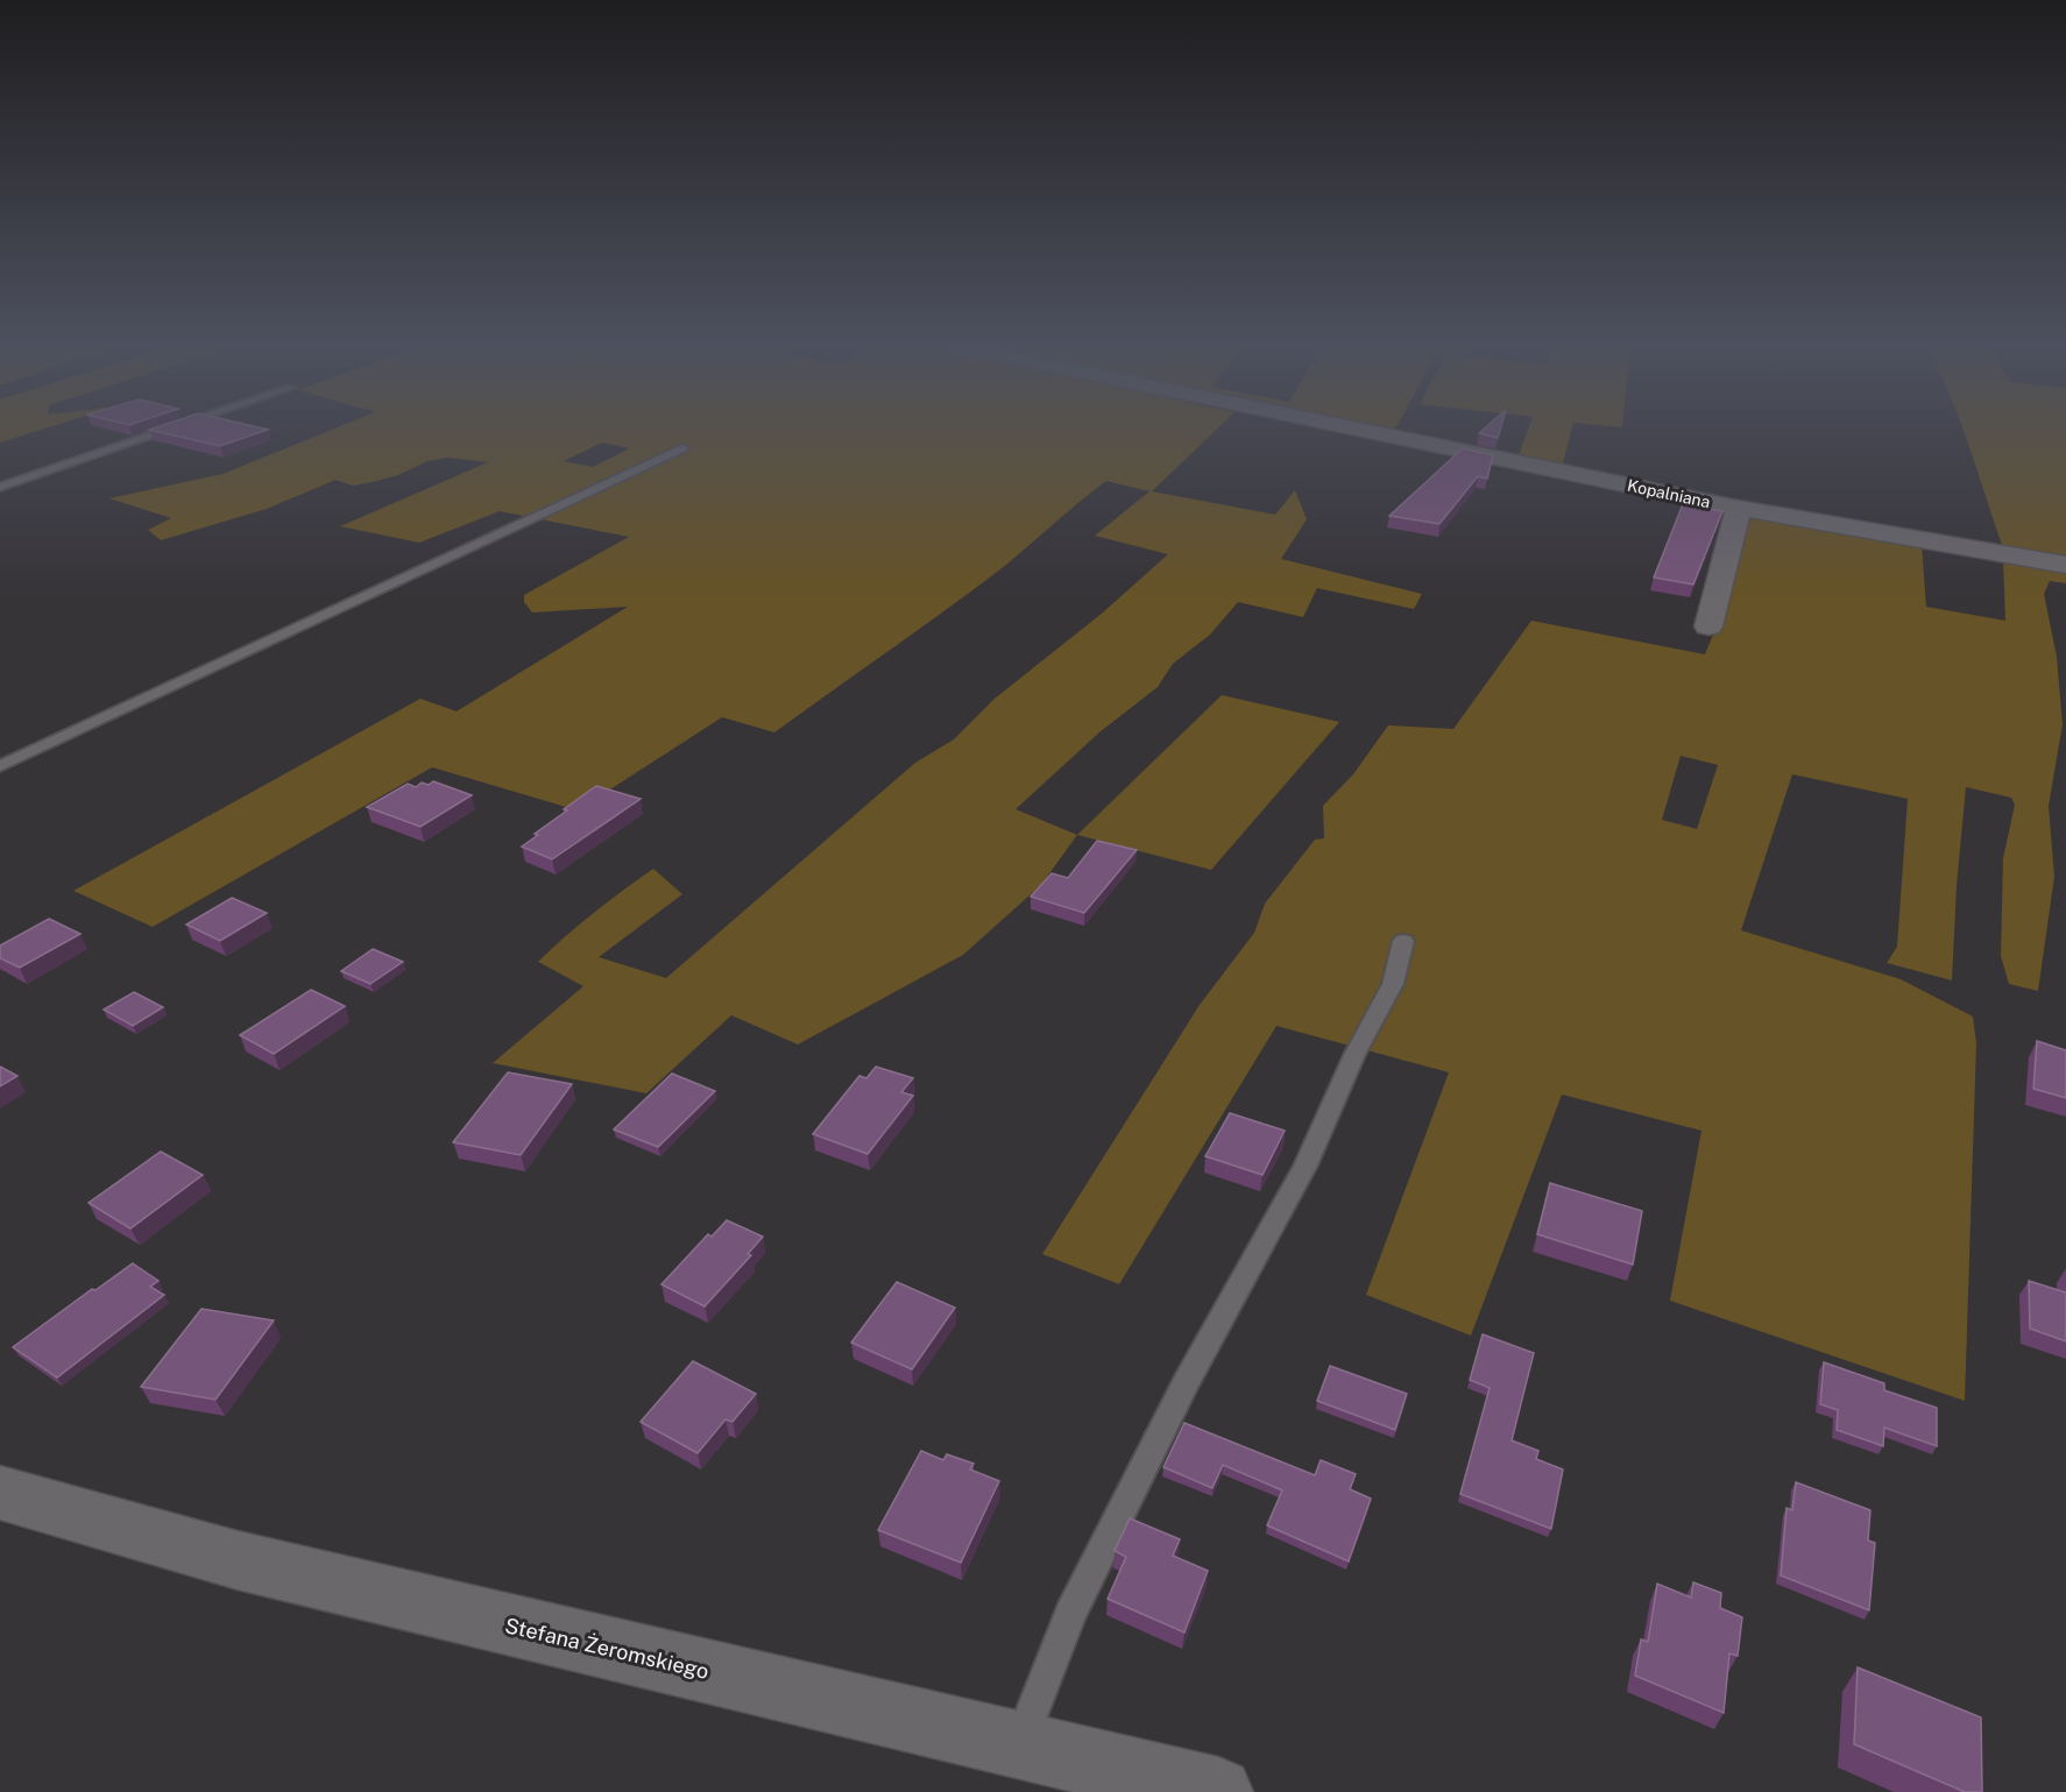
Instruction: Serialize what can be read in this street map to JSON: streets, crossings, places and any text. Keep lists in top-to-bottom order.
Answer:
{
  "streets": {
    "street": ["Kopalniana", "Stefana Żeromskiego"]
  }
}
